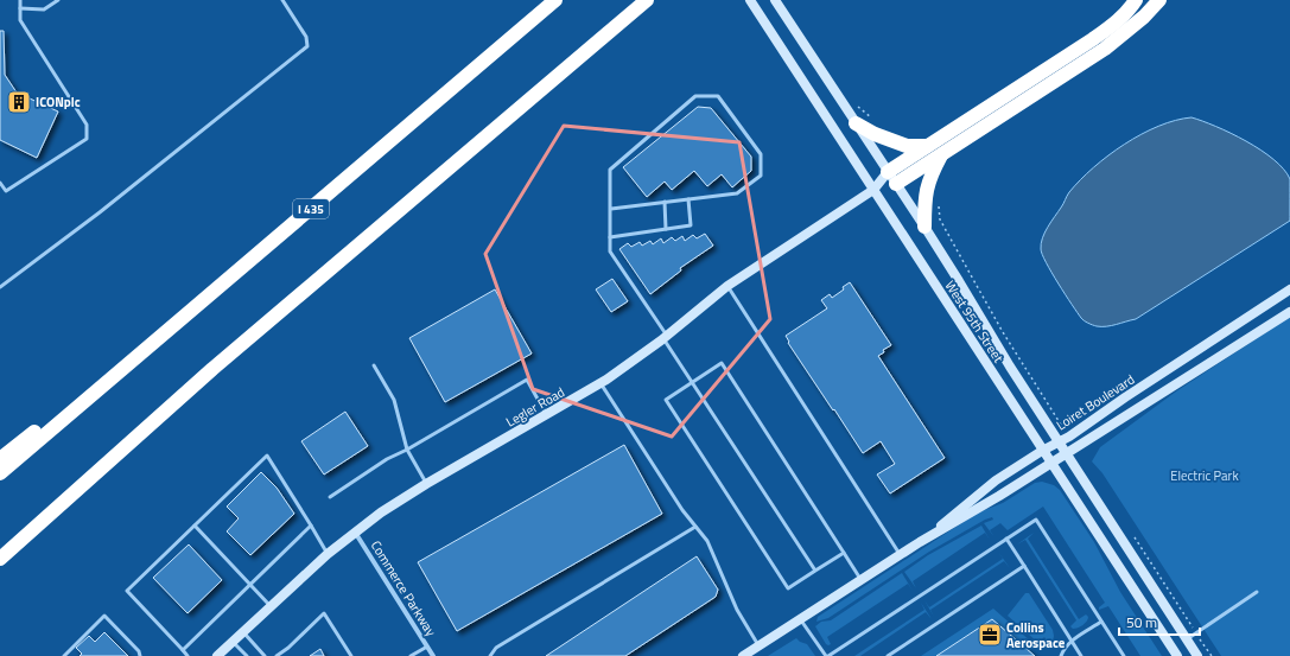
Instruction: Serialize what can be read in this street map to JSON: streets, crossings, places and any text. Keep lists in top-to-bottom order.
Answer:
{
  "streets": {
    "highway": ["I 435"],
    "street": [
      "West 95th Street",
      "Loiret Boulevard",
      "Legler Road",
      "Commerce Parkway"
    ]
  },
  "crossings": [
    ["West 95th Street", "Loiret Boulevard"],
    ["West 95th Street", "Legler Road"],
    ["Legler Road", "Commerce Parkway"]
  ],
  "parks": ["Electric Park"],
  "places": {
    "building": ["ICONplc"],
    "office": ["Collins Aerospace"]
  },
  "scale_bar": "50 m"
}
